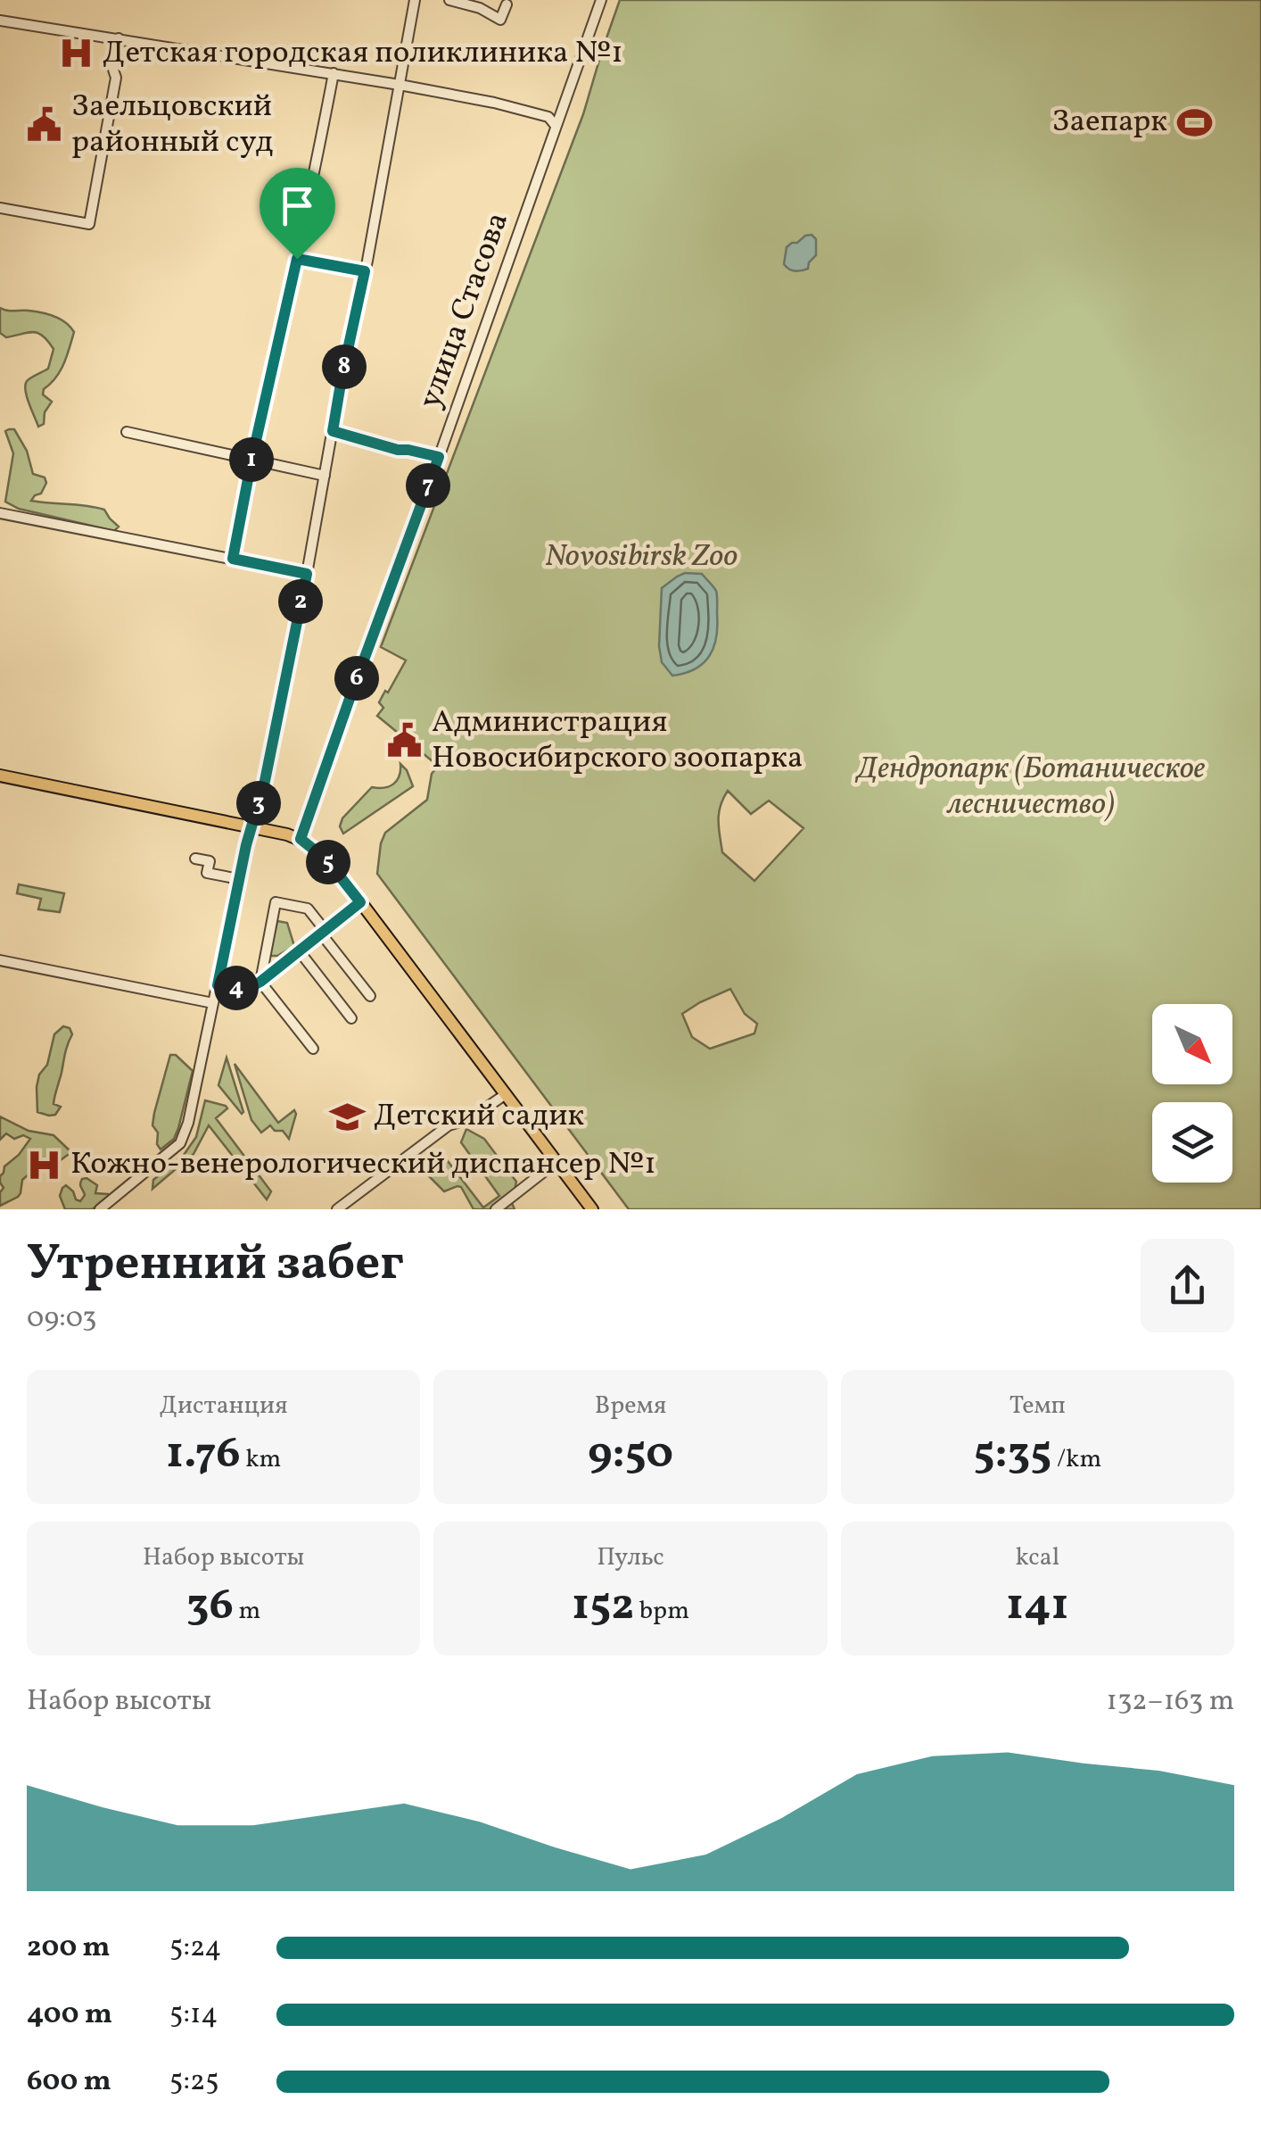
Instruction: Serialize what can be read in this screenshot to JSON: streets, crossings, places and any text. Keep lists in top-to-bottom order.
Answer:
{
  "streets": {
    "street": ["улица Стасова"]
  },
  "parks": ["Novosibirsk Zoo", "Дендропарк (Ботаническое лесничество)"],
  "places": {
    "hospital": ["Детская городская поликлиника №1", "Кожно-венерологический диспансер №1"],
    "sports": ["Заепарк"],
    "public building": ["Заельцовский районный суд", "Администрация Новосибирского зоопарка"],
    "school or university": ["Детский садик"]
  },
  "north": "bottom right",
  "page": {
    "pins": [
      "8",
      "1",
      "7",
      "2",
      "6",
      "3",
      "5",
      "4"
    ],
    "heading": ["Утренний забег", "09:03"],
    "stats": [
      ["Дистанция", "1.76 km"],
      ["Время", "9:50"],
      ["Темп", "5:35 /km"],
      ["Набор высоты", "36 m"],
      ["Пульс", "152 bpm"],
      ["kcal", "141"]
    ],
    "chart": ["Набор высоты", "132–163 m"],
    "list": [
      {
        "name": "200 m",
        "note": "5:24"
      },
      {
        "name": "400 m",
        "note": "5:14"
      },
      {
        "name": "600 m",
        "note": "5:25"
      }
    ]
  }
}
